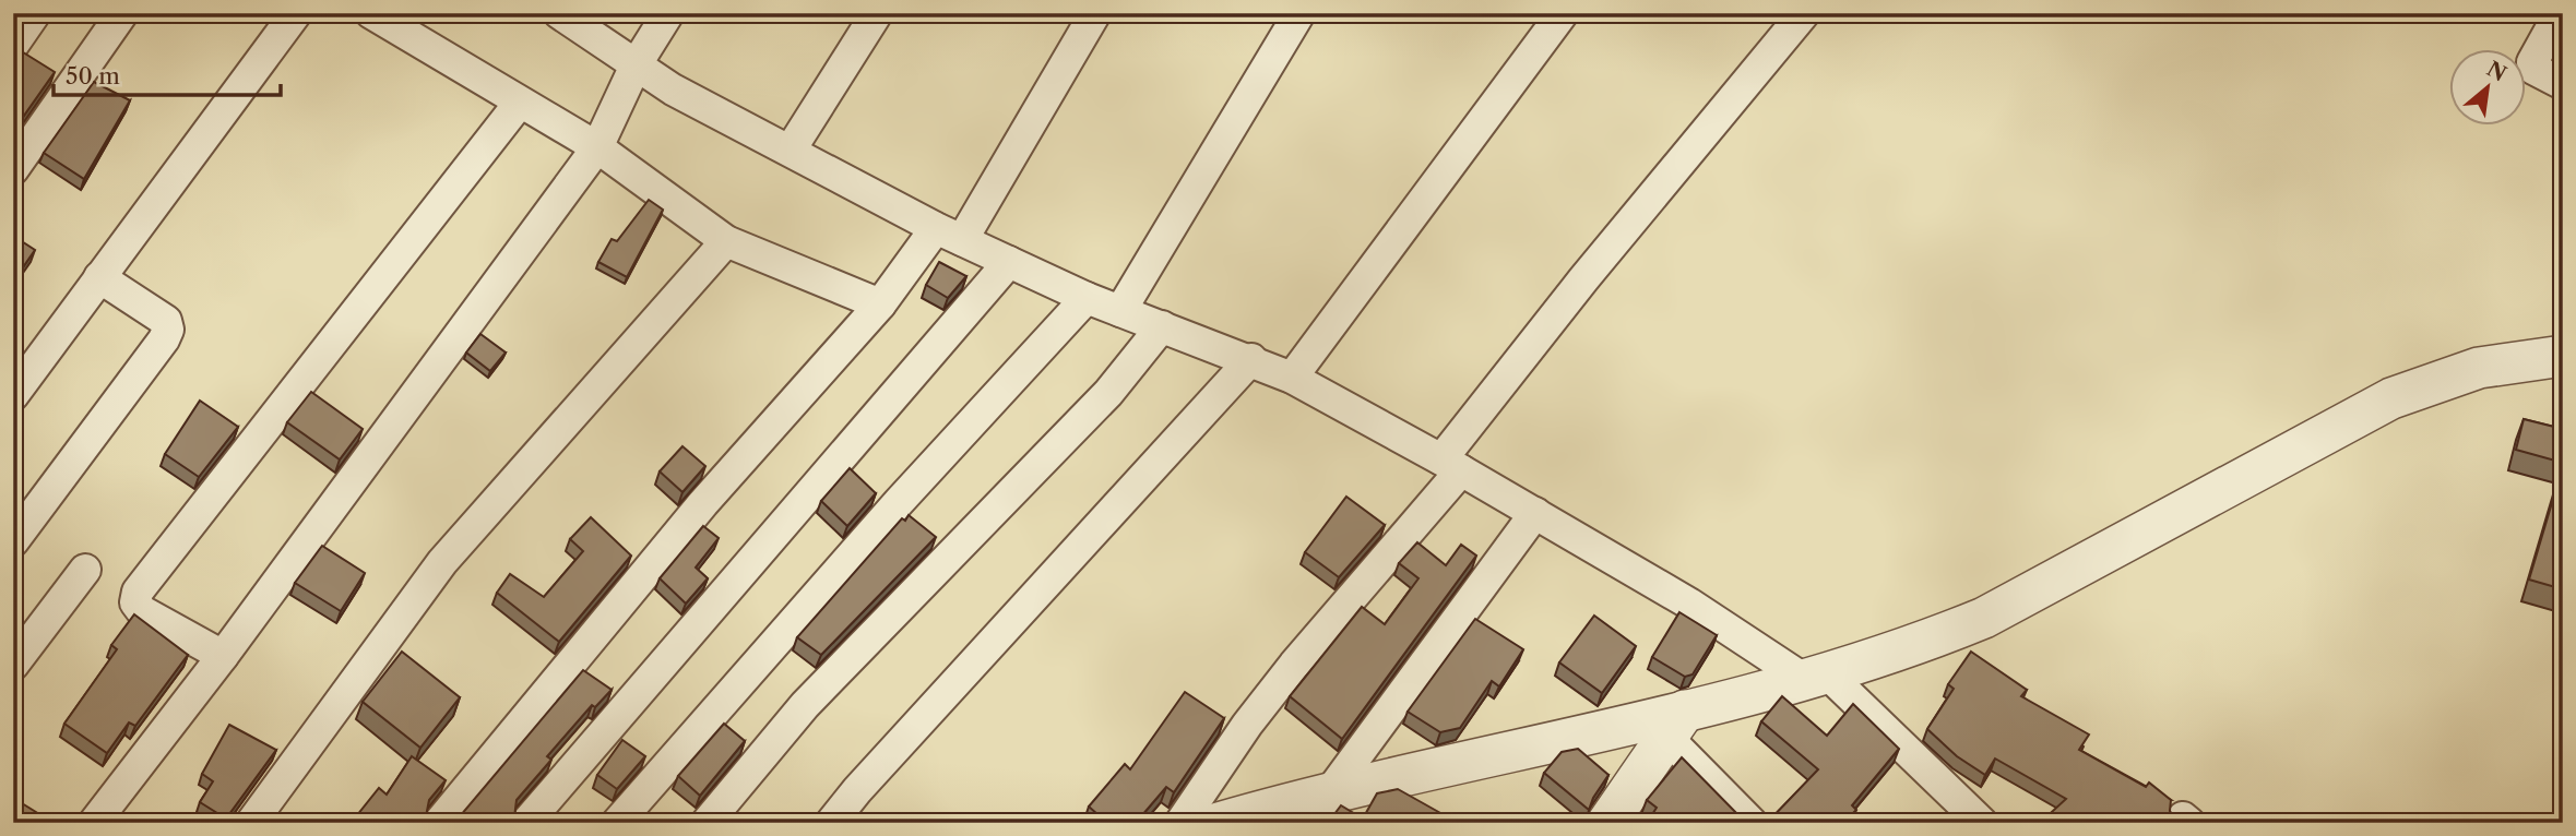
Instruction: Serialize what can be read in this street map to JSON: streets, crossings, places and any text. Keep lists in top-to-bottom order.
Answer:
{
  "scale_bar": "50 m",
  "north": "top right"
}
